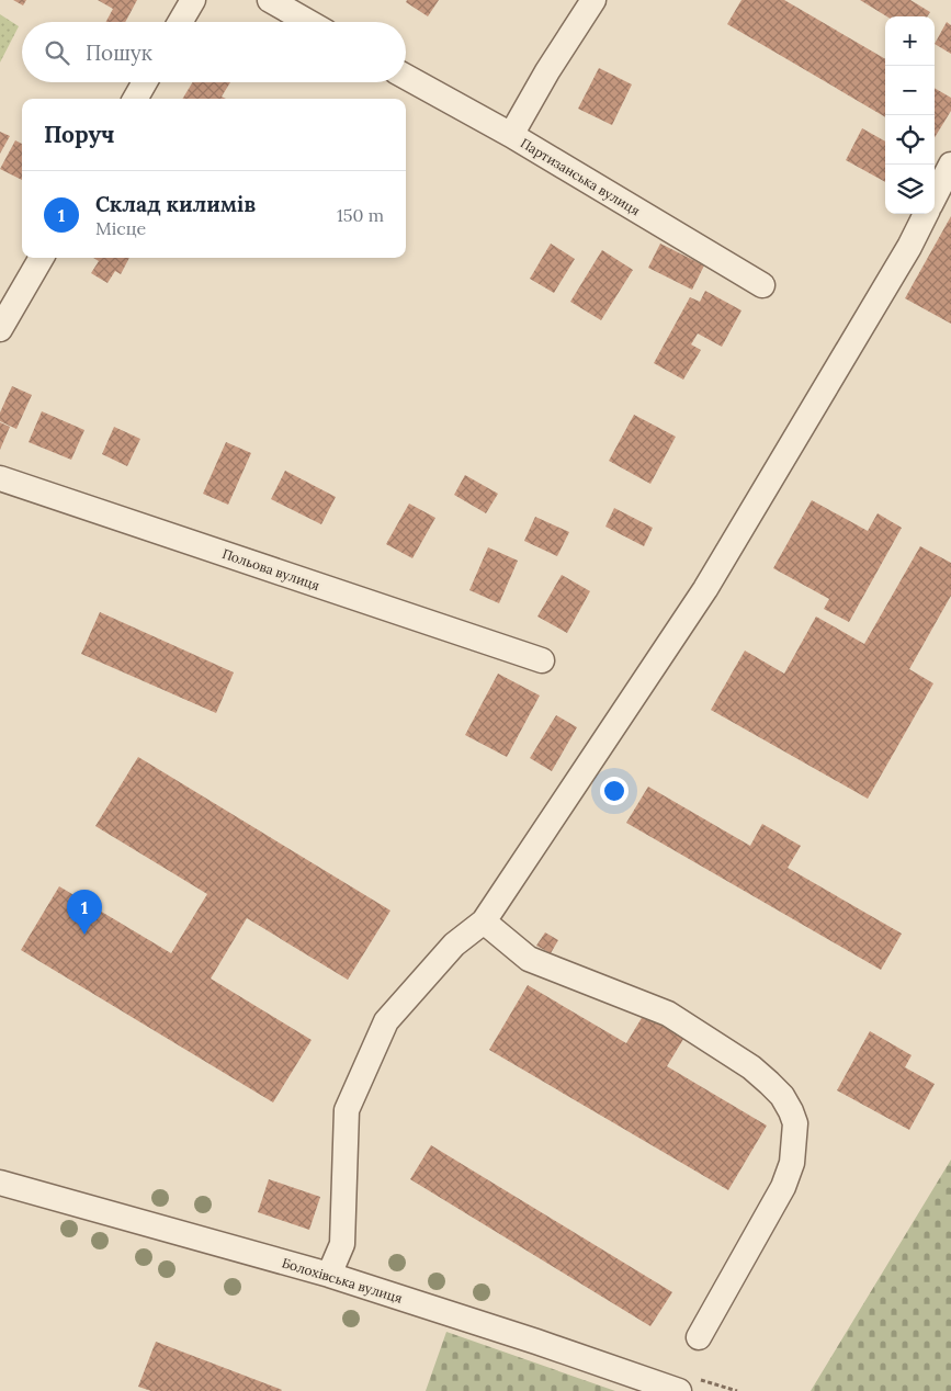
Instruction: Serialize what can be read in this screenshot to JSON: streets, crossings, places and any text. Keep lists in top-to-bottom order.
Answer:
{
  "streets": {
    "street": ["Партизанська вулиця", "Польова вулиця", "Болохівська вулиця"]
  },
  "page": {
    "map_buttons": ["+", "−"],
    "search": "Пошук",
    "heading": "Поруч",
    "list": [
      {
        "mark": "1",
        "name": "Склад килимів",
        "note": "Місце",
        "value": "150 m"
      }
    ],
    "pins": "1"
  }
}
